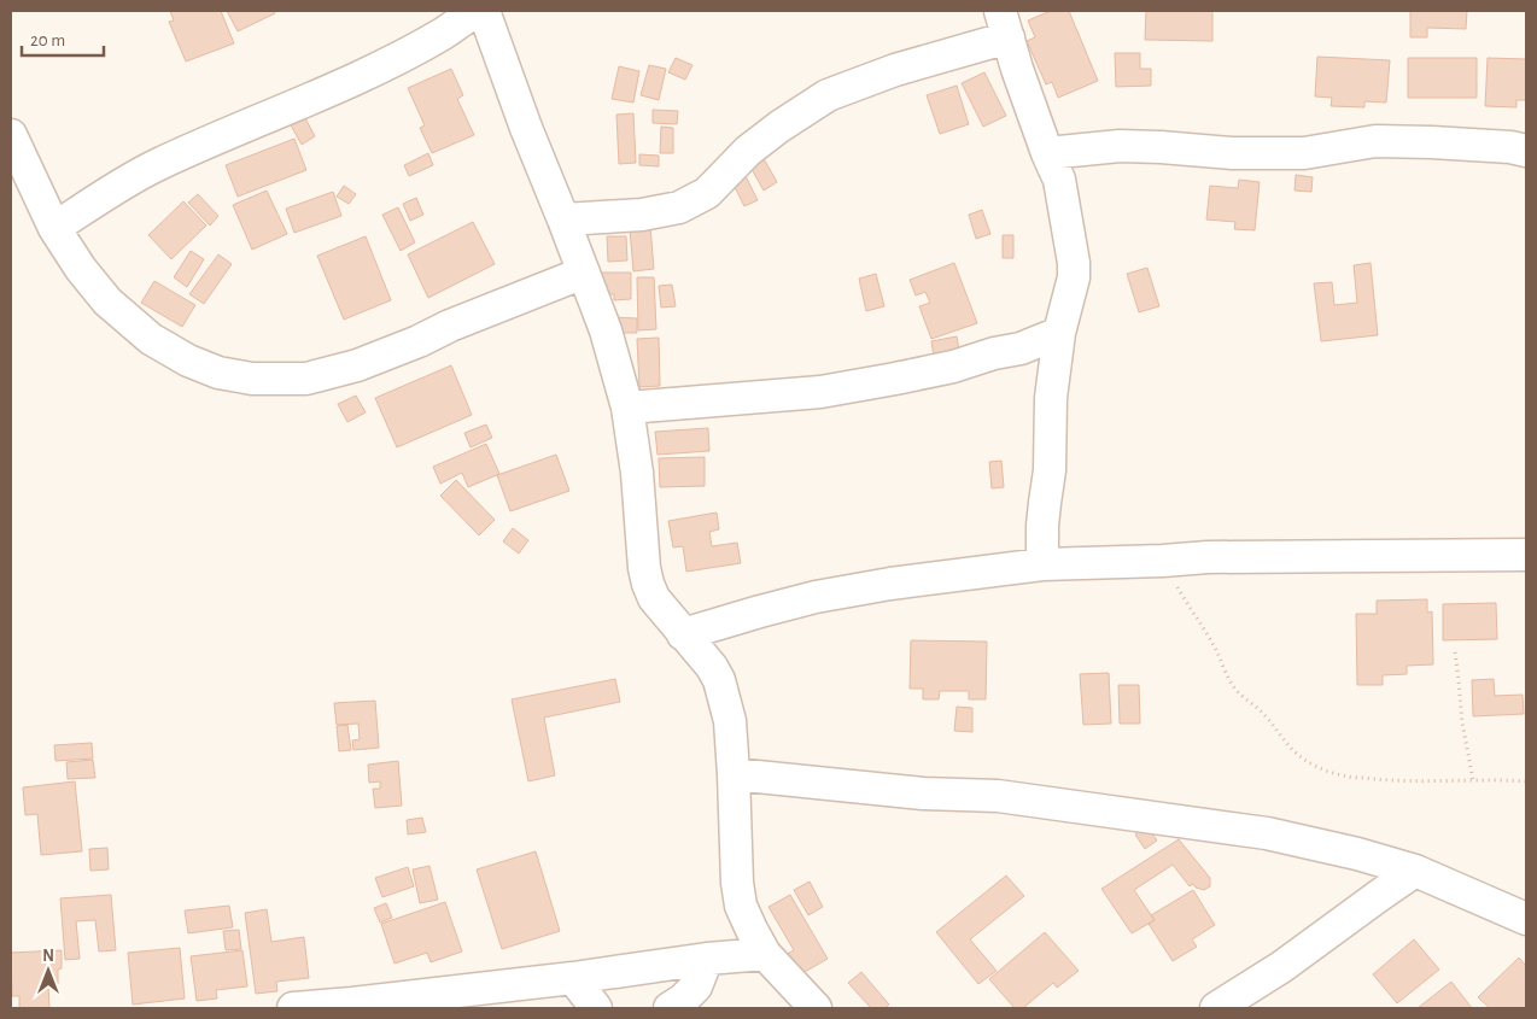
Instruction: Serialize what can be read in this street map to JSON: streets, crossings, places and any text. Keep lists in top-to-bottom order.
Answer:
{
  "scale_bar": "20 m",
  "north": "top"
}
